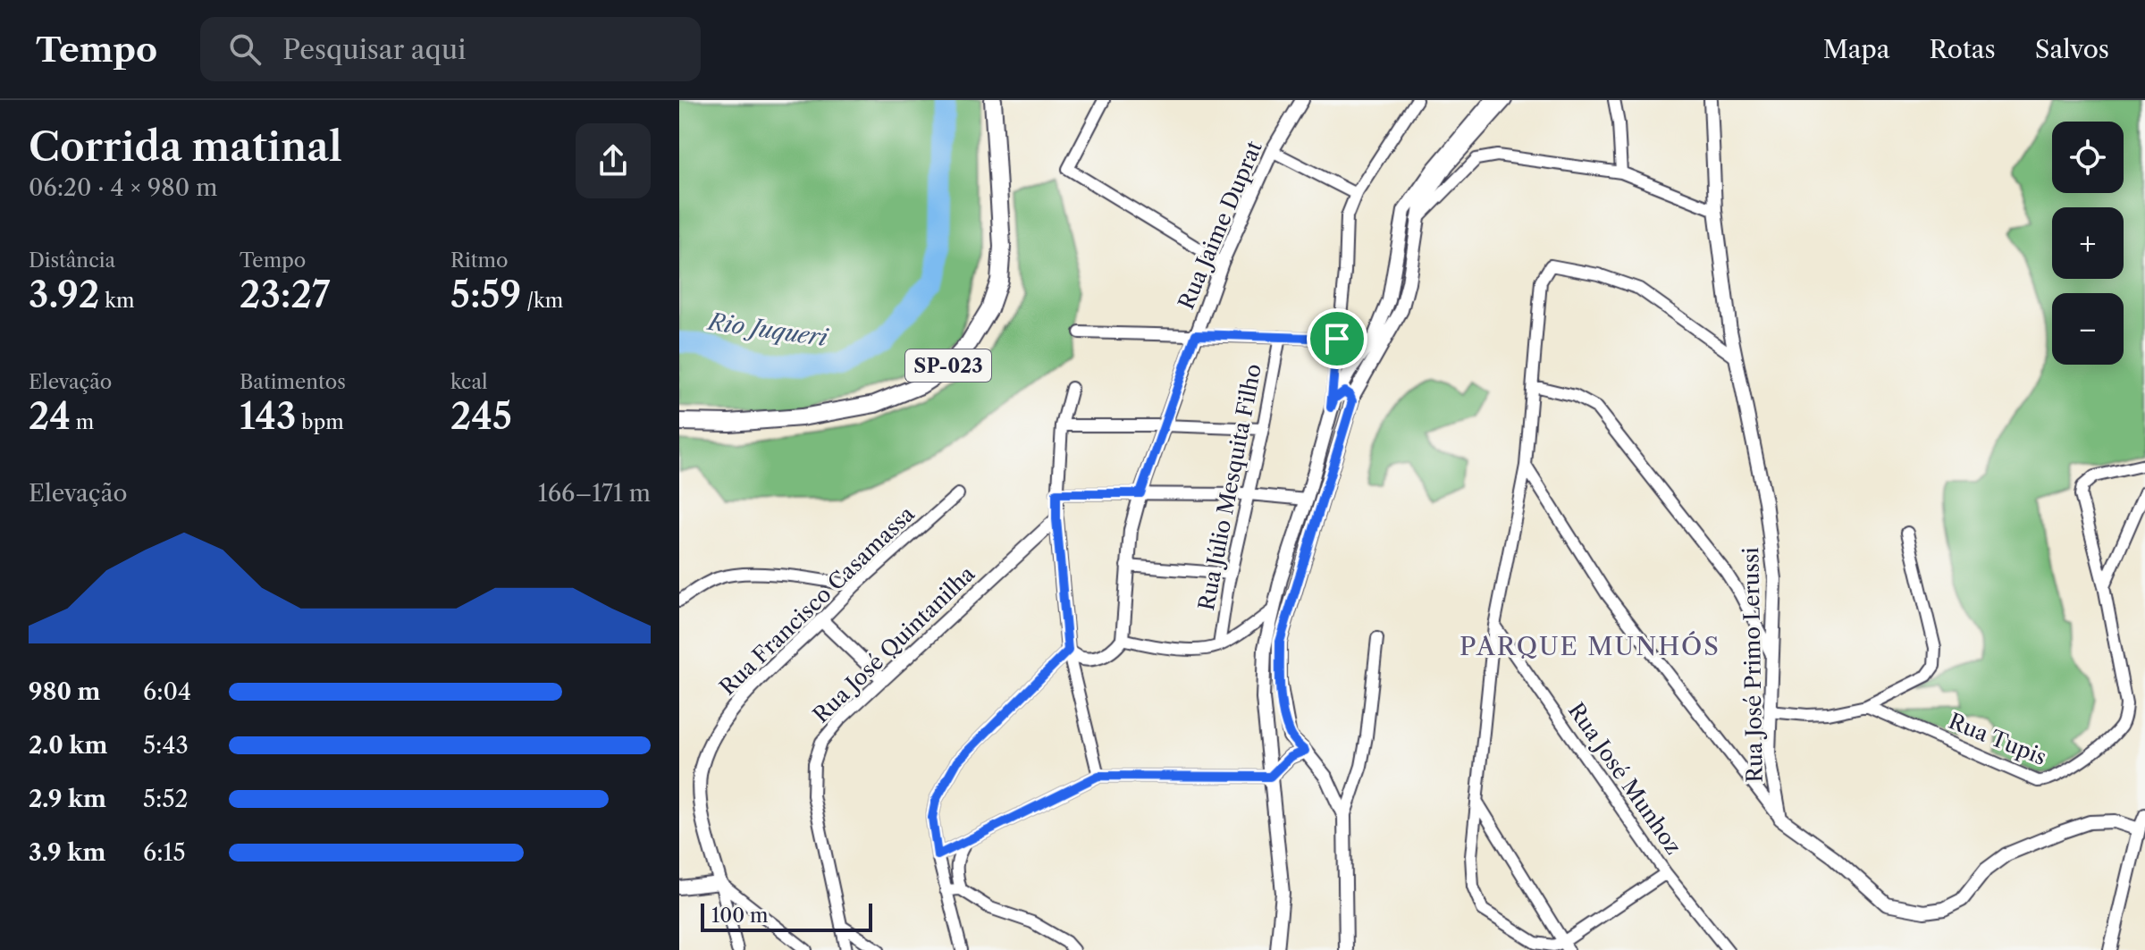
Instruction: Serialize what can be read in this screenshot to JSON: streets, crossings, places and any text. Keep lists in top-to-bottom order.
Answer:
{
  "streets": {
    "main road": ["SP-023"],
    "street": [
      "Rua Jaime Duprat",
      "Rua Júlio Mesquita Filho",
      "Rua Francisco Casamassa",
      "Rua José Quintanilha",
      "Rua José Primo Lerussi",
      "Rua Tupis",
      "Rua José Munhoz"
    ]
  },
  "districts": ["PARQUE MUNHÓS"],
  "water": ["Rio Juqueri"],
  "scale_bar": "100 m",
  "page": {
    "header": "Tempo",
    "search": "Pesquisar aqui",
    "nav": ["Mapa", "Rotas", "Salvos"],
    "heading": ["Corrida matinal", "06:20 · 4 × 980 m"],
    "map_buttons": ["+", "−"],
    "stats": [
      ["Distância", "3.92 km"],
      ["Tempo", "23:27"],
      ["Ritmo", "5:59 /km"],
      ["Elevação", "24 m"],
      ["Batimentos", "143 bpm"],
      ["kcal", "245"]
    ],
    "chart": ["Elevação", "166–171 m"],
    "list": [
      {
        "name": "980 m",
        "note": "6:04"
      },
      {
        "name": "2.0 km",
        "note": "5:43"
      },
      {
        "name": "2.9 km",
        "note": "5:52"
      },
      {
        "name": "3.9 km",
        "note": "6:15"
      }
    ],
    "scale": "100 m"
  }
}
